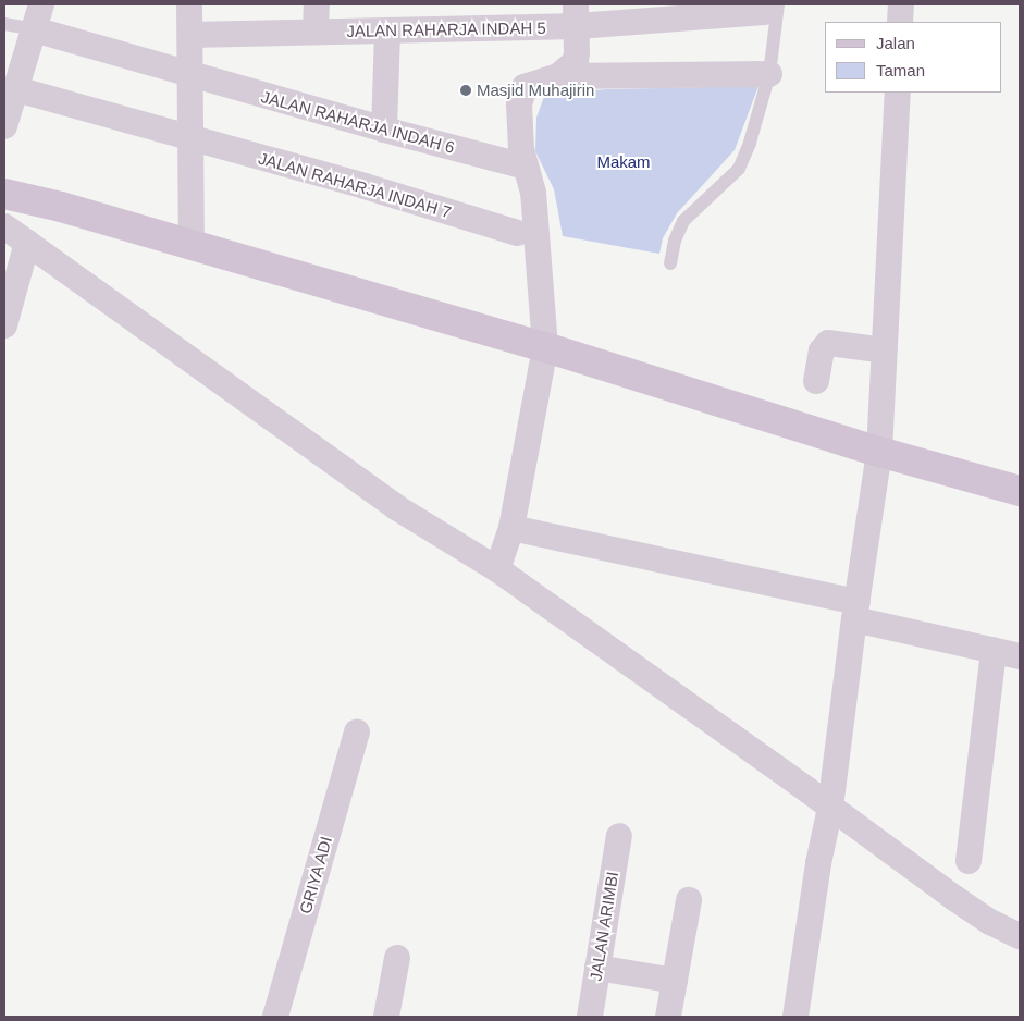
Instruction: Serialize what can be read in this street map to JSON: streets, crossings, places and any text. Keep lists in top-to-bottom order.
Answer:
{
  "streets": {
    "street": [
      "JALAN RAHARJA INDAH 5",
      "JALAN RAHARJA INDAH 6",
      "JALAN RAHARJA INDAH 7",
      "GRIYA ADI",
      "JALAN ARIMBI"
    ]
  },
  "parks": ["Makam"],
  "places": ["Masjid Muhajirin"],
  "legend": ["Jalan", "Taman"]
}
